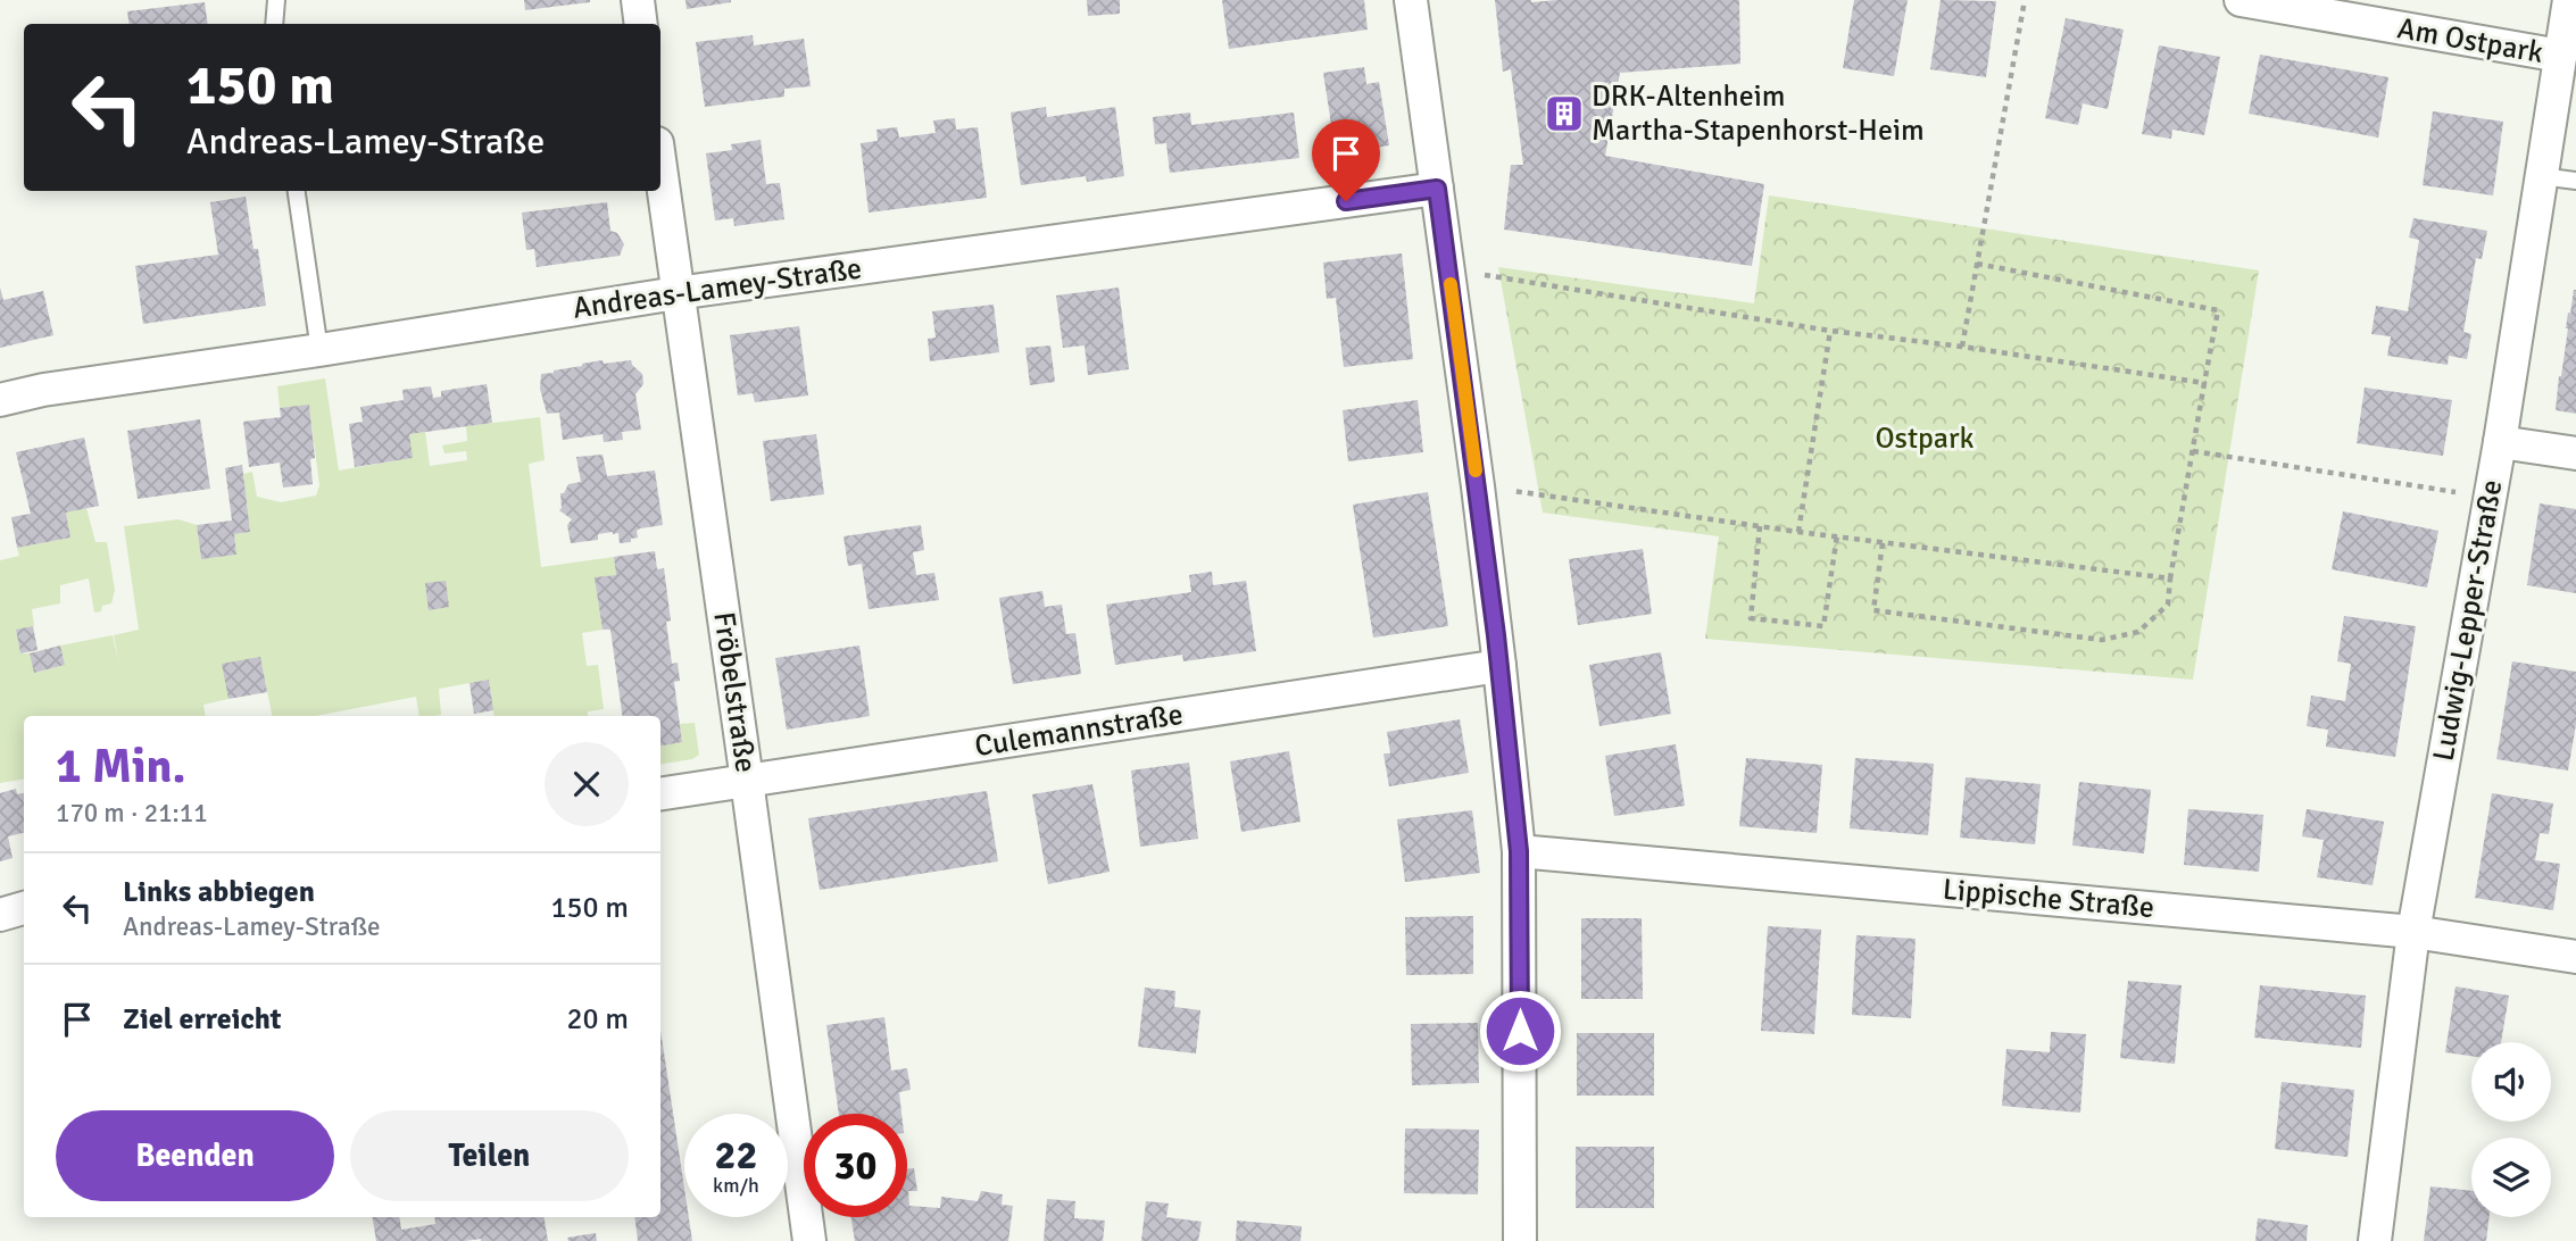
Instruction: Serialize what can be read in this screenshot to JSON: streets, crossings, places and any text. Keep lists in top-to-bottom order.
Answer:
{
  "streets": {
    "street": [
      "Am Ostpark",
      "Andreas-Lamey-Straße",
      "Ludwig-Lepper-Straße",
      "Fröbelstraße",
      "Culemannstraße",
      "Lippische Straße"
    ]
  },
  "crossings": [
    ["Am Ostpark", "Ludwig-Lepper-Straße"],
    ["Andreas-Lamey-Straße", "Fröbelstraße"],
    ["Ludwig-Lepper-Straße", "Lippische Straße"],
    ["Fröbelstraße", "Culemannstraße"]
  ],
  "parks": ["Ostpark"],
  "places": {
    "building": ["DRK-Altenheim Martha-Stapenhorst-Heim"]
  },
  "page": {
    "turn": ["150 m", "Andreas-Lamey-Straße"],
    "heading": ["1 Min.", "170 m · 21:11"],
    "list": [
      {
        "name": "Links abbiegen",
        "note": "Andreas-Lamey-Straße",
        "value": "150 m"
      },
      {
        "name": "Ziel erreicht",
        "value": "20 m"
      }
    ],
    "buttons": ["Beenden", "Teilen"],
    "speed": "22 km/h",
    "limit": "30"
  }
}
